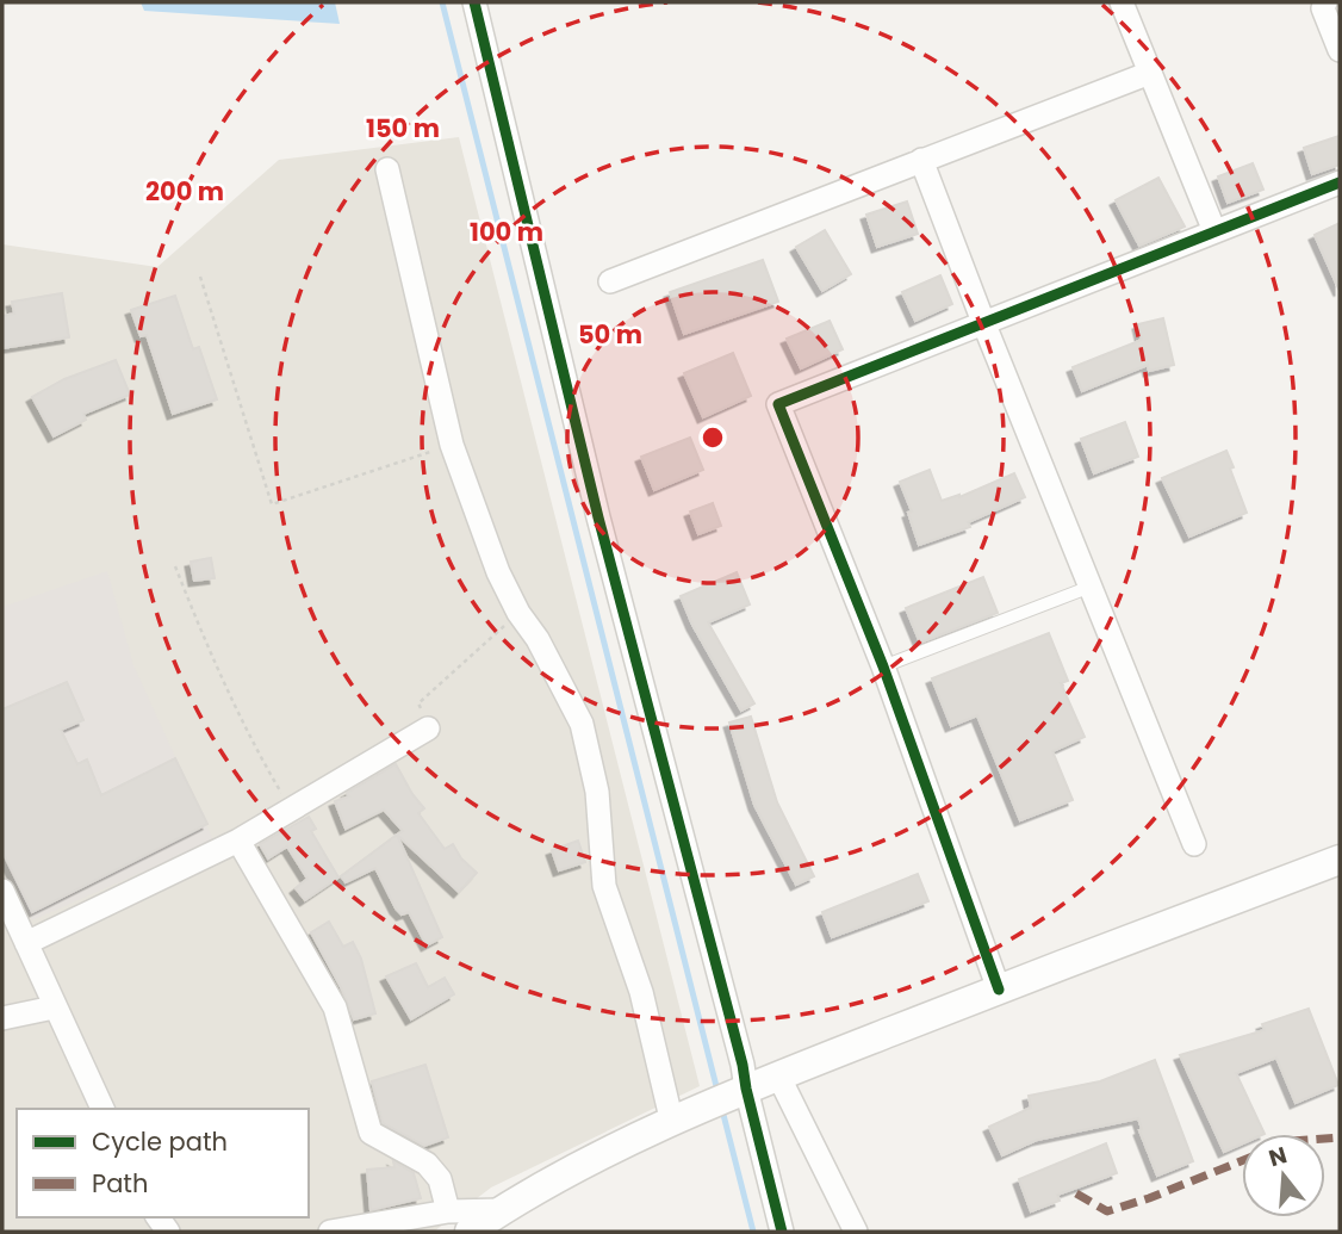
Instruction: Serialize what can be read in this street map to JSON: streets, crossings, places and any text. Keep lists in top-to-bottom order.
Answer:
{
  "legend": ["Cycle path", "Path"],
  "north": "top",
  "rings": [
    "150 m",
    "200 m",
    "100 m",
    "50 m"
  ]
}
